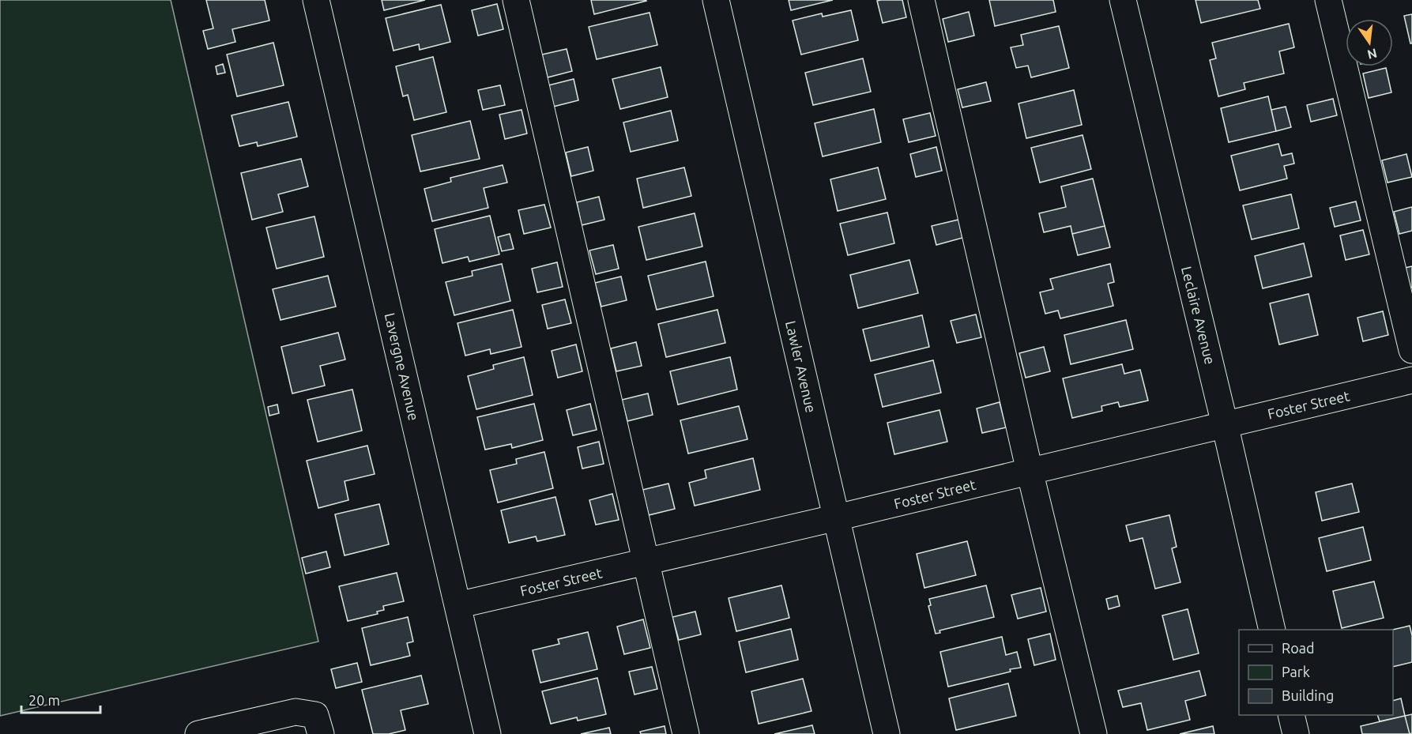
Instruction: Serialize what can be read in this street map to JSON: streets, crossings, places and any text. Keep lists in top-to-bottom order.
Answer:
{
  "streets": {
    "street": [
      "Leclaire Avenue",
      "Lavergne Avenue",
      "Lawler Avenue",
      "Foster Street"
    ]
  },
  "crossings": [
    ["Leclaire Avenue", "Foster Street"],
    ["Lavergne Avenue", "Foster Street"],
    ["Lawler Avenue", "Foster Street"]
  ],
  "legend": ["Road", "Park", "Building"],
  "scale_bar": "20 m",
  "north": "bottom"
}
